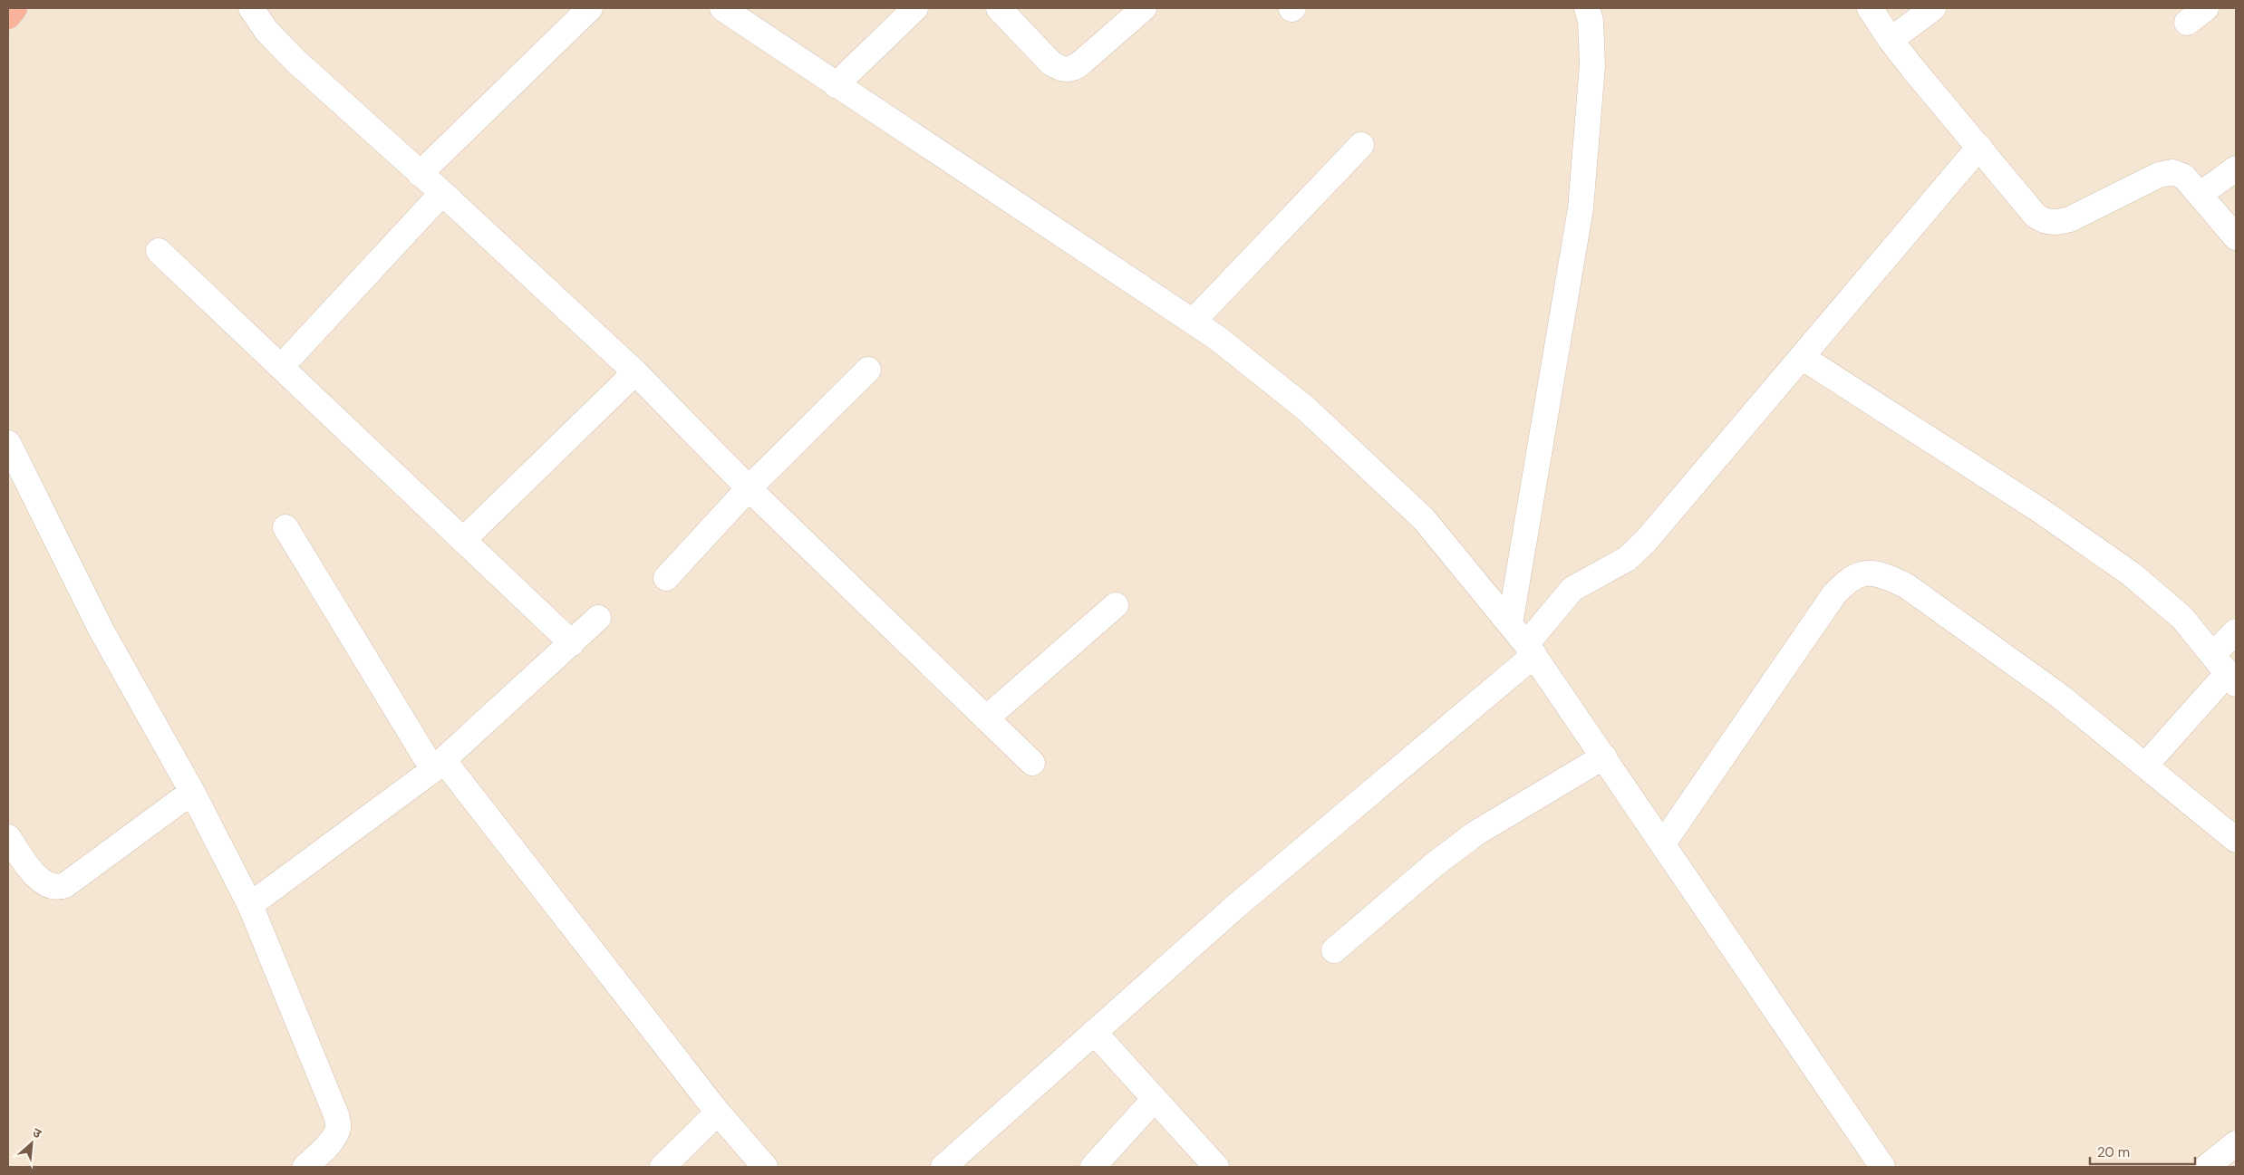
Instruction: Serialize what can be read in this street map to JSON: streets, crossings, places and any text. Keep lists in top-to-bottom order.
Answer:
{
  "scale_bar": "20 m",
  "north": "top right"
}
